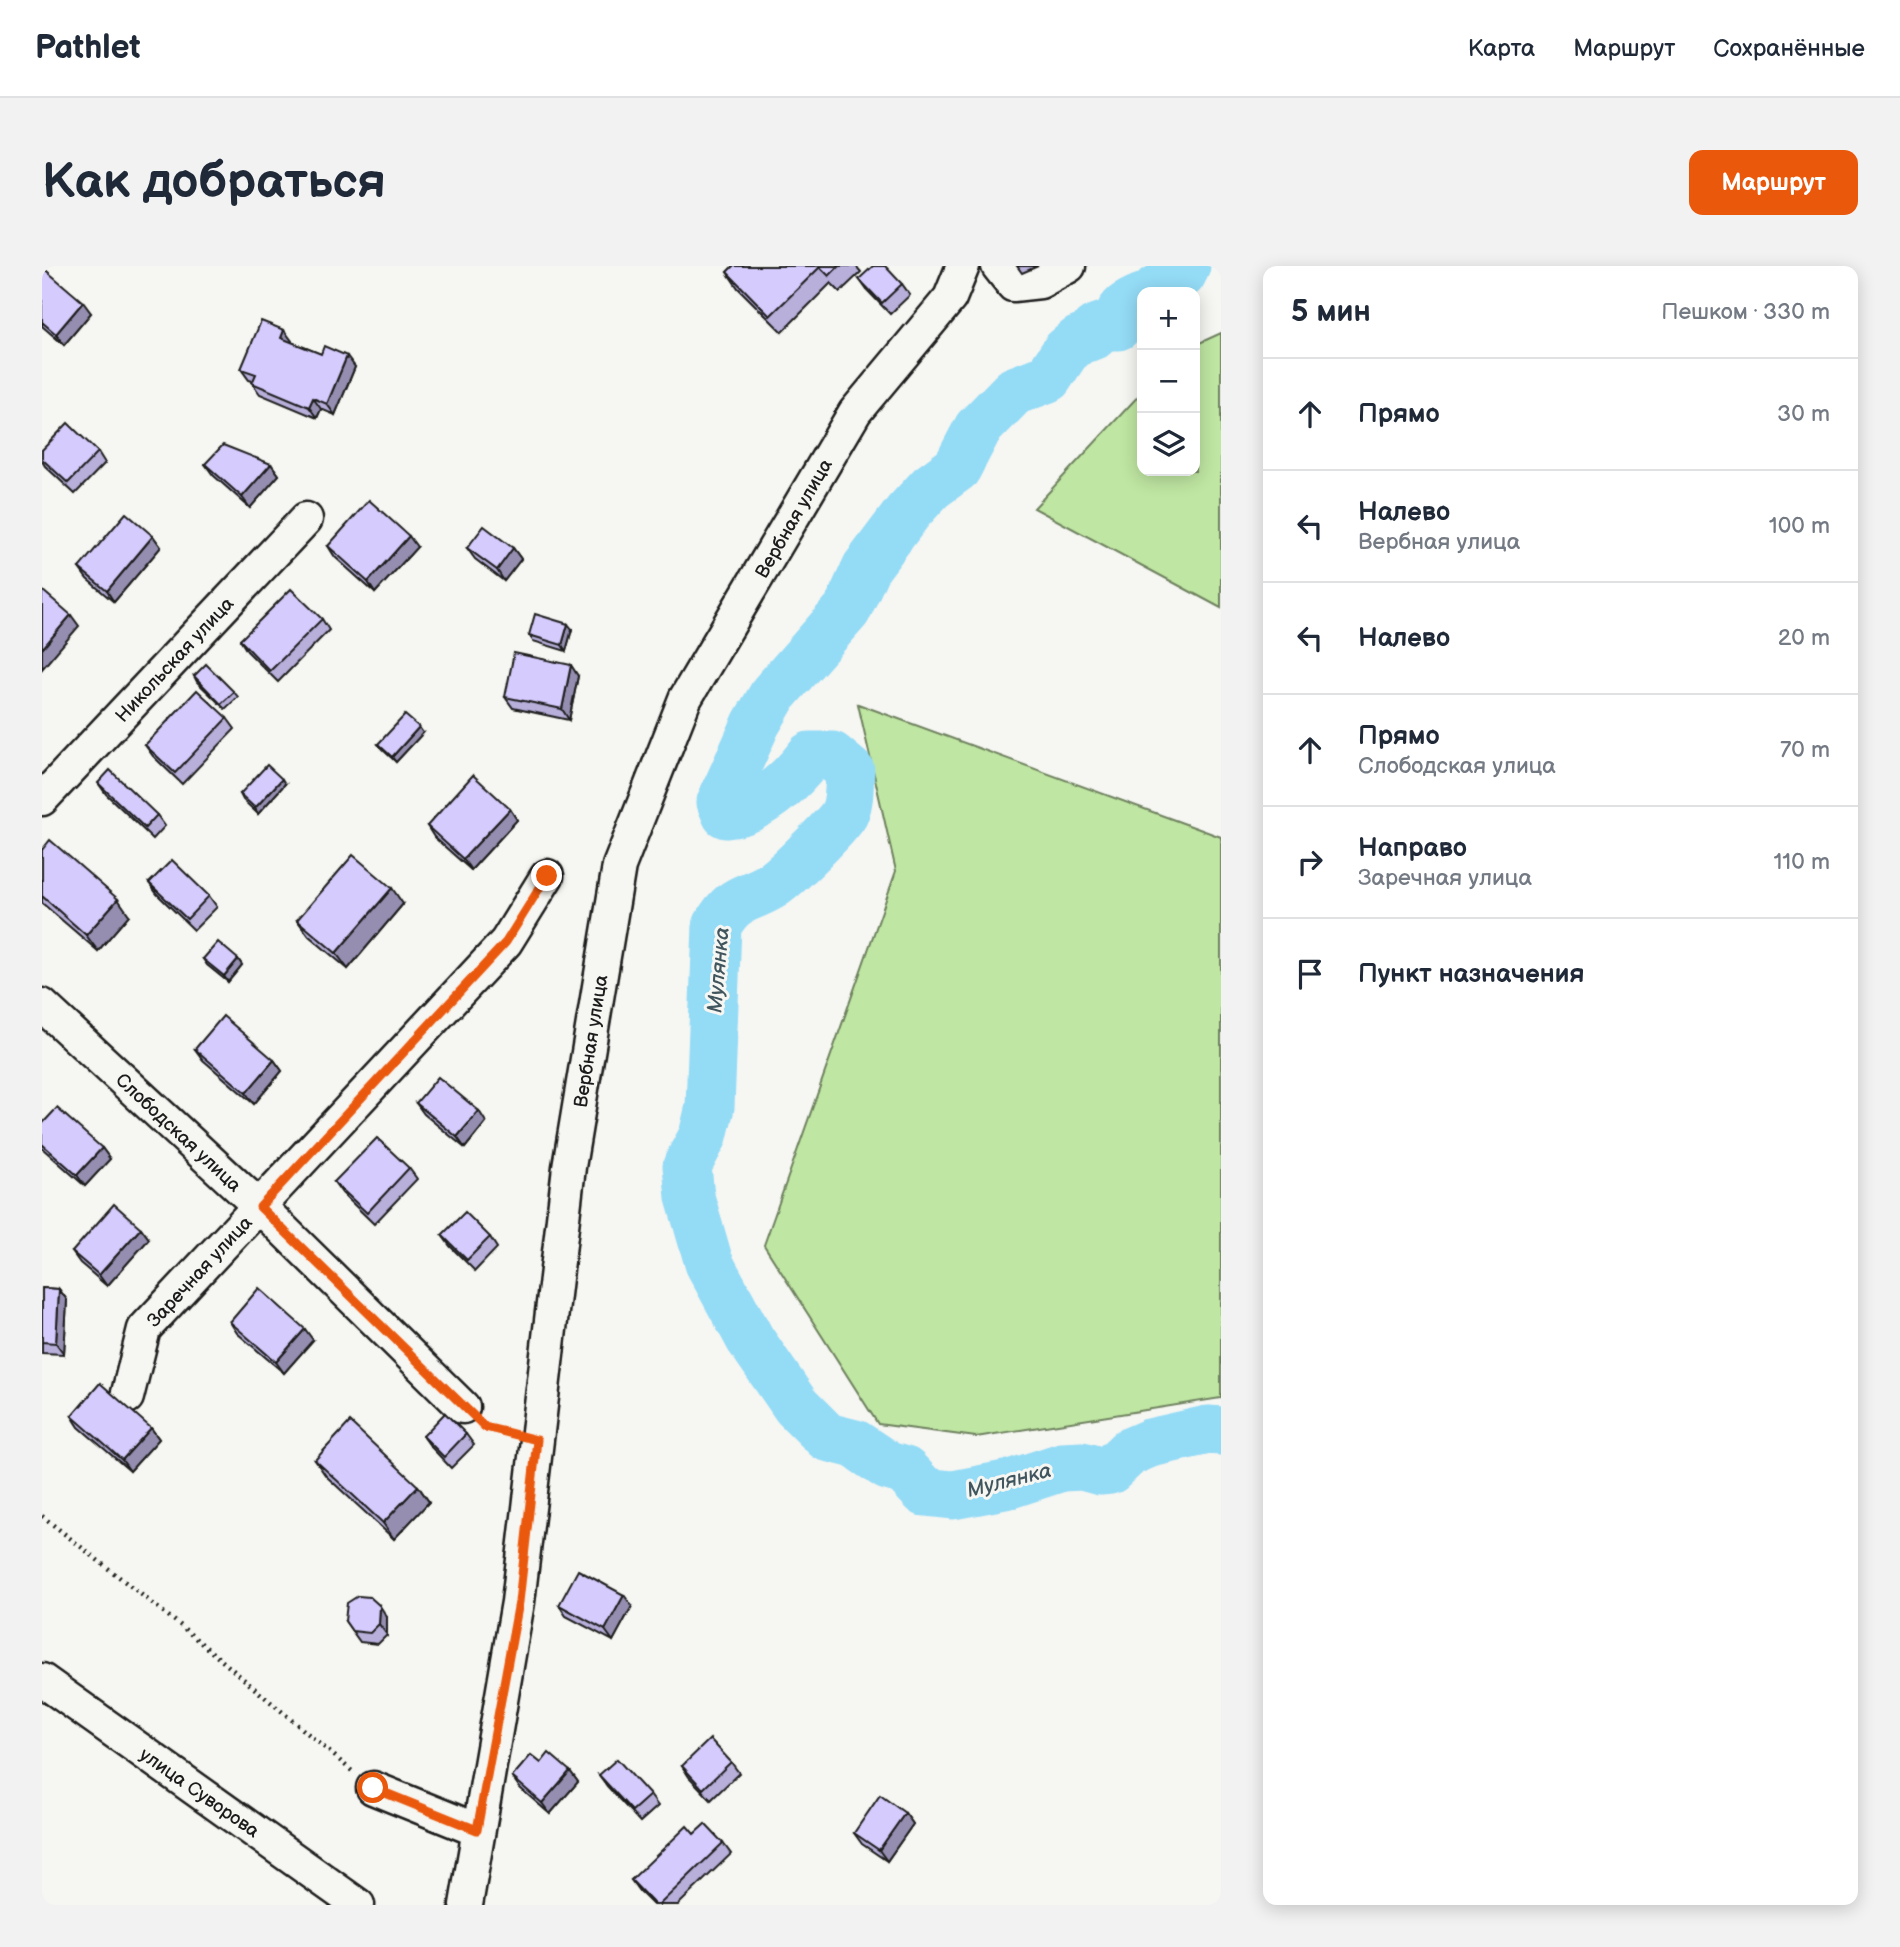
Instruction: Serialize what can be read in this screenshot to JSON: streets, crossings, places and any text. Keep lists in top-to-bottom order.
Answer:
{
  "streets": {
    "street": [
      "Вербная улица",
      "Никольская улица",
      "Слободская улица",
      "Заречная улица",
      "улица Суворова"
    ]
  },
  "crossings": [
    ["Слободская улица", "Заречная улица"]
  ],
  "water": ["Мулянка"],
  "page": {
    "header": "Pathlet",
    "nav": ["Карта", "Маршрут", "Сохранённые"],
    "buttons": "Маршрут",
    "title": "Как добраться",
    "heading": ["5 мин", "Пешком · 330 m"],
    "map_buttons": ["+", "−"],
    "list": [
      ["Прямо", "30 m"],
      ["Налево", "Вербная улица", "100 m"],
      ["Налево", "20 m"],
      ["Прямо", "Слободская улица", "70 m"],
      ["Направо", "Заречная улица", "110 m"],
      "Пункт назначения"
    ]
  }
}
